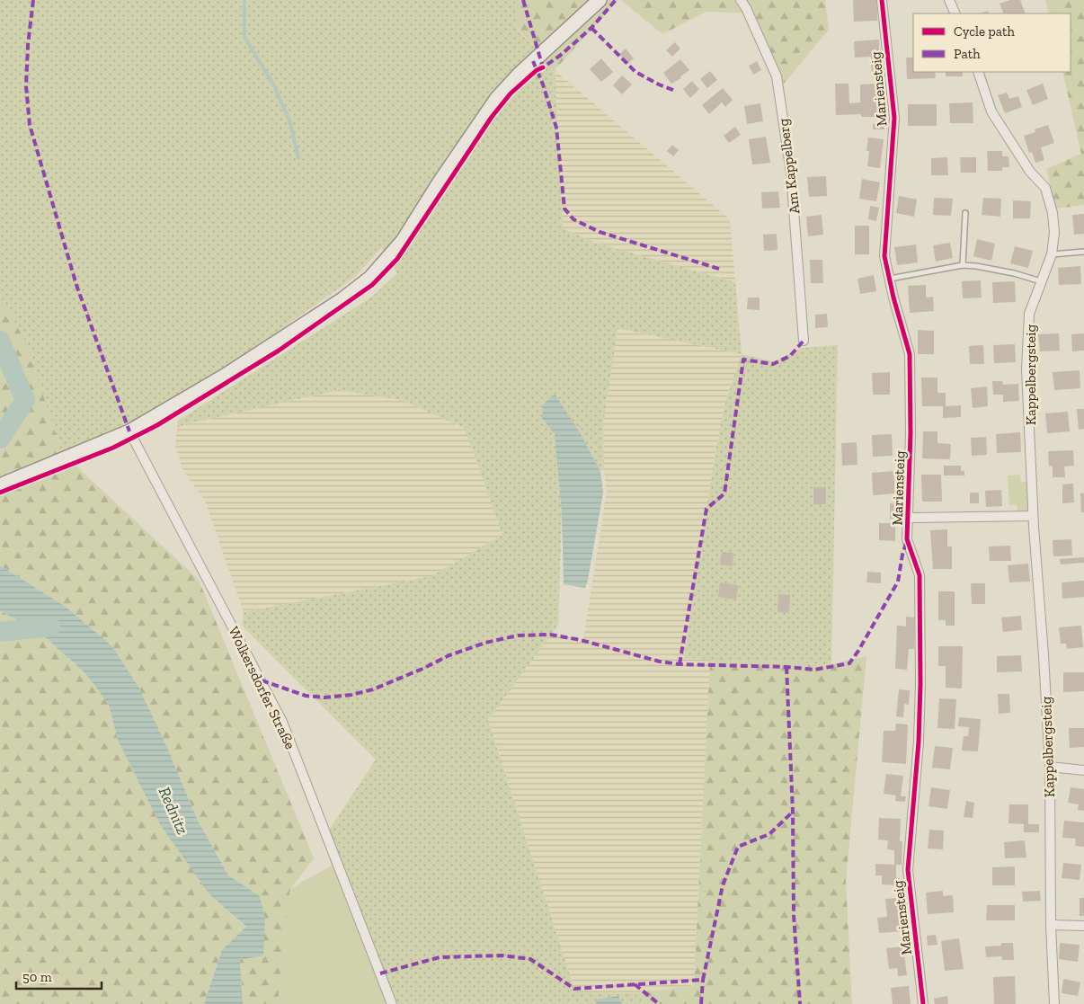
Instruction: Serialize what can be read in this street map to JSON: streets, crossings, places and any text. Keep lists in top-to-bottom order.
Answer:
{
  "streets": {
    "street": [
      "Mariensteig",
      "Am Kappelberg",
      "Kappelbergsteig",
      "Wolkersdorfer Straße"
    ]
  },
  "water": ["Rednitz"],
  "legend": ["Cycle path", "Path"],
  "scale_bar": "50 m"
}
